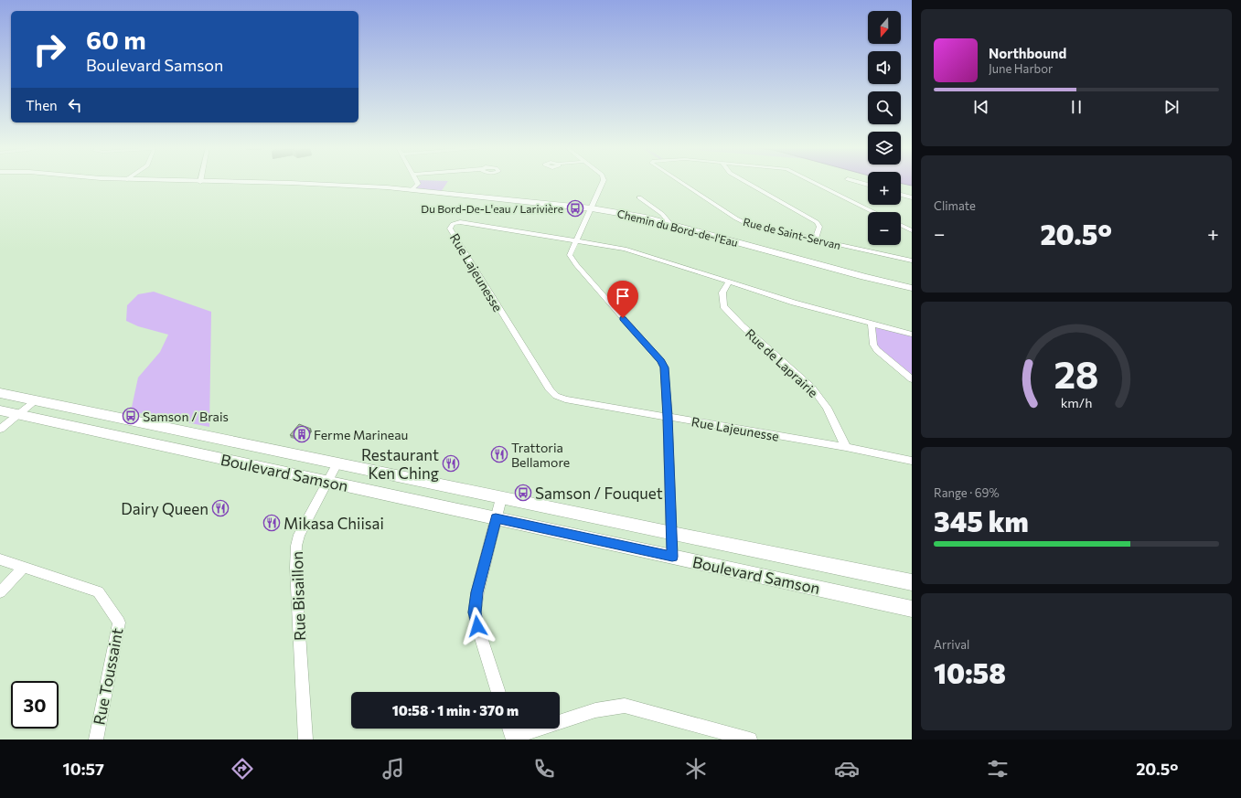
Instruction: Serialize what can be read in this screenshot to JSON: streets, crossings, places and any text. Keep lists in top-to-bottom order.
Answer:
{
  "streets": {
    "street": [
      "Chemin du Bord-de-l'Eau",
      "Rue de Saint-Servan",
      "Rue Lajeunesse",
      "Rue de Laprairie",
      "Boulevard Samson",
      "Rue Bisaillon",
      "Rue Toussaint"
    ]
  },
  "crossings": [
    ["Rue Lajeunesse", "Rue de Laprairie"],
    ["Boulevard Samson", "Rue Bisaillon"]
  ],
  "places": {
    "bus stop": ["Du Bord-De-L'eau / Larivière", "Samson / Brais", "Samson / Fouquet"],
    "building": ["Ferme Marineau"],
    "restaurant": [
      "Trattoria Bellamore",
      "Restaurant Ken Ching",
      "Dairy Queen",
      "Mikasa Chiisai"
    ]
  },
  "north": "bottom",
  "page": {
    "map_buttons": ["+", "−"],
    "turn": ["60 m", "Boulevard Samson"],
    "song": ["Northbound", "June Harbor"],
    "then": "Then",
    "tile": [
      "Climate",
      ["Range · 69%", "345 km"],
      ["Arrival", "10:58"]
    ],
    "heat": ["−", "20.5°", "+"],
    "limit": "30",
    "trip": "10:58 · 1 min · 370 m",
    "tabs": ["10:57", "20.5°"],
    "gauge": ["28", "km/h"]
  }
}
